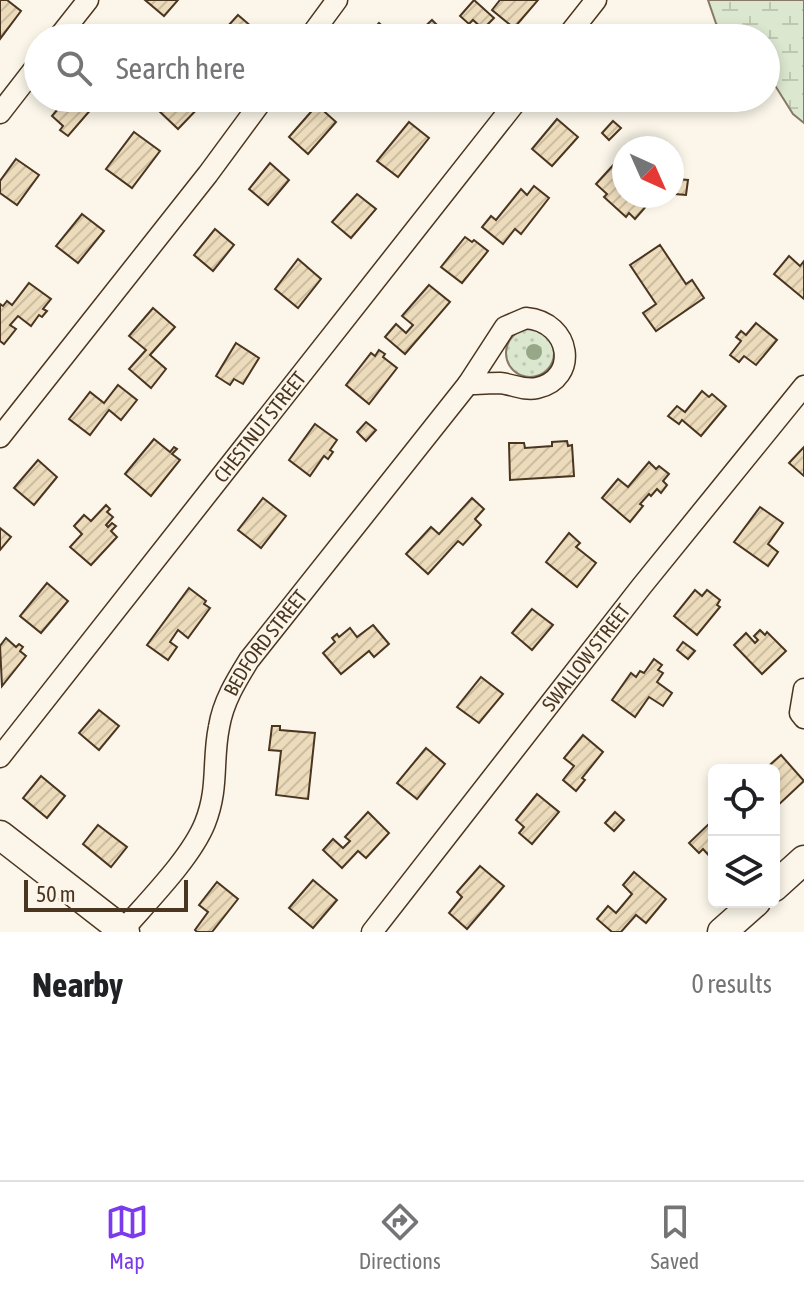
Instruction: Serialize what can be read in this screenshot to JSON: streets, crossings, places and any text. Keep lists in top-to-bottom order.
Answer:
{
  "streets": {
    "street": ["CHESTNUT STREET", "BEDFORD STREET", "SWALLOW STREET"]
  },
  "scale_bar": "50 m",
  "north": "bottom right",
  "page": {
    "search": "Search here",
    "scale": "50 m",
    "heading": ["Nearby", "0 results"],
    "nav": ["Map", "Directions", "Saved"]
  }
}
